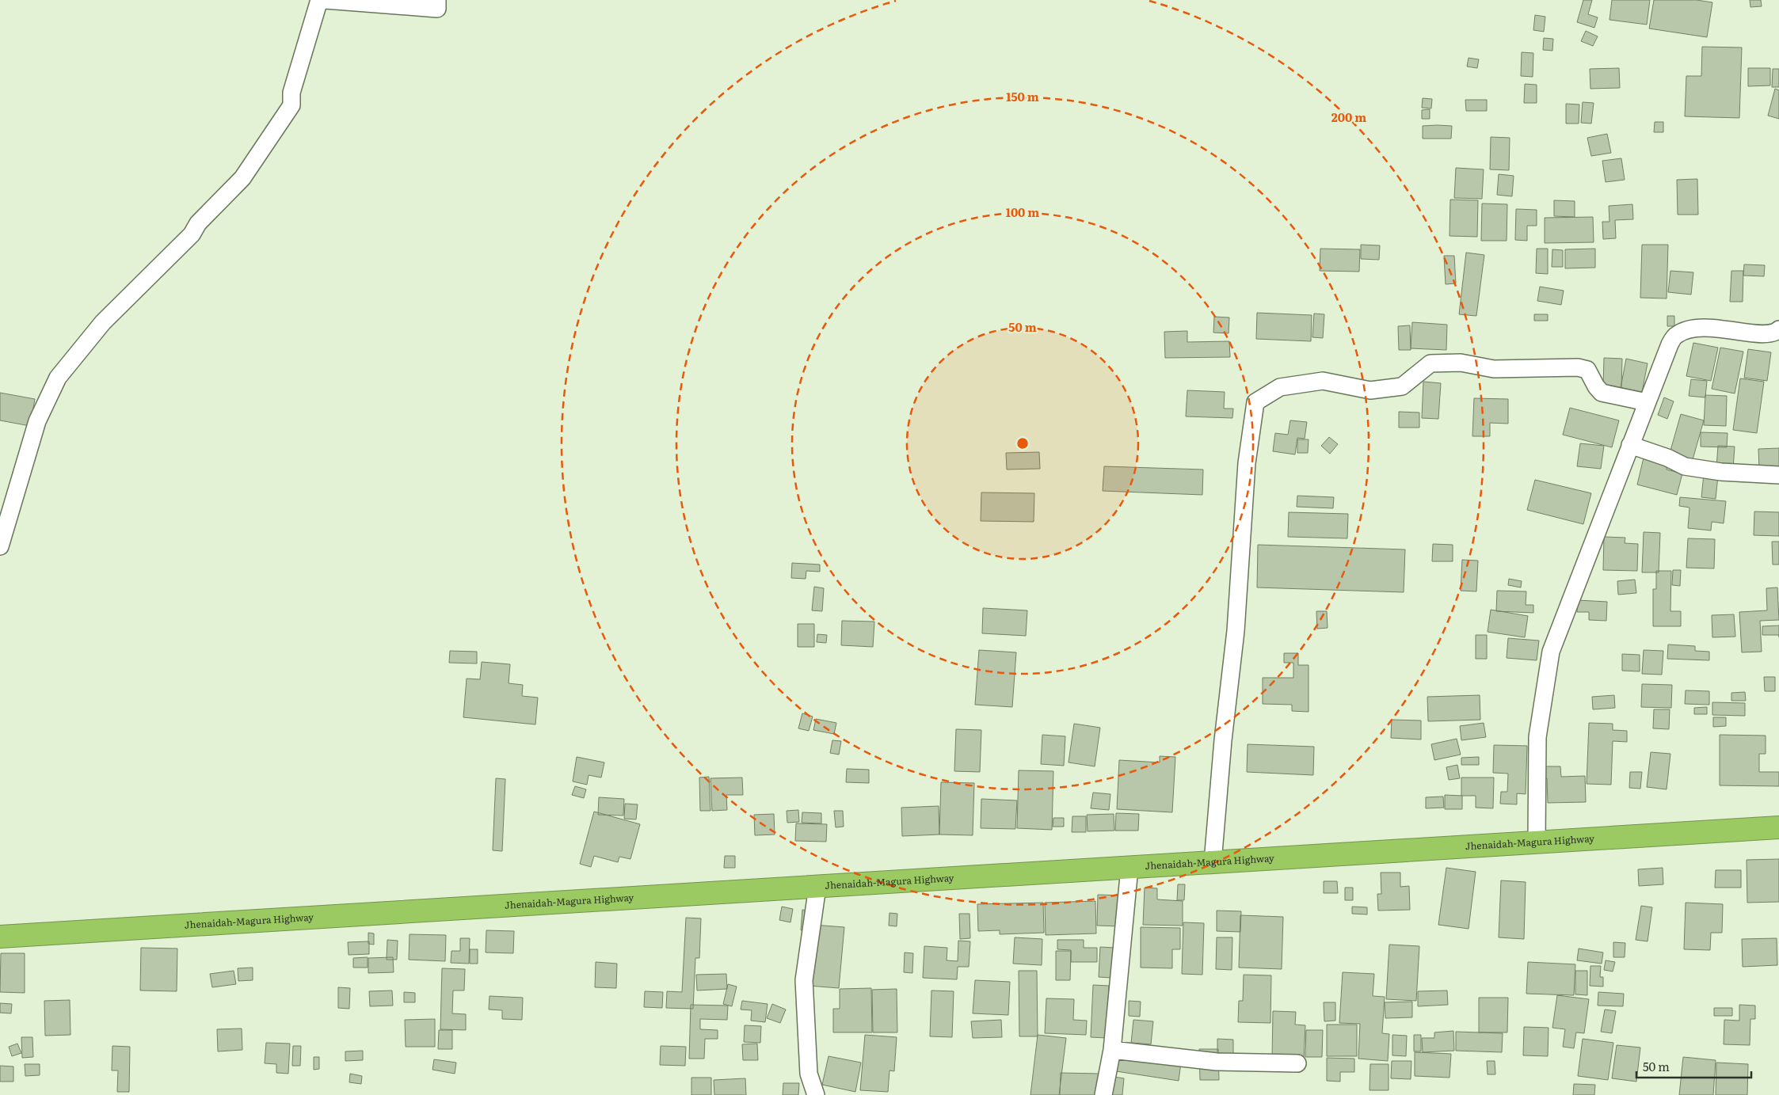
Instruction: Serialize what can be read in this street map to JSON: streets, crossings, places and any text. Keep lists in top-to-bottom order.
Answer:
{
  "streets": {
    "highway": ["Jhenaidah-Magura Highway"]
  },
  "scale_bar": "50 m",
  "rings": [
    "150 m",
    "200 m",
    "100 m",
    "50 m"
  ]
}
